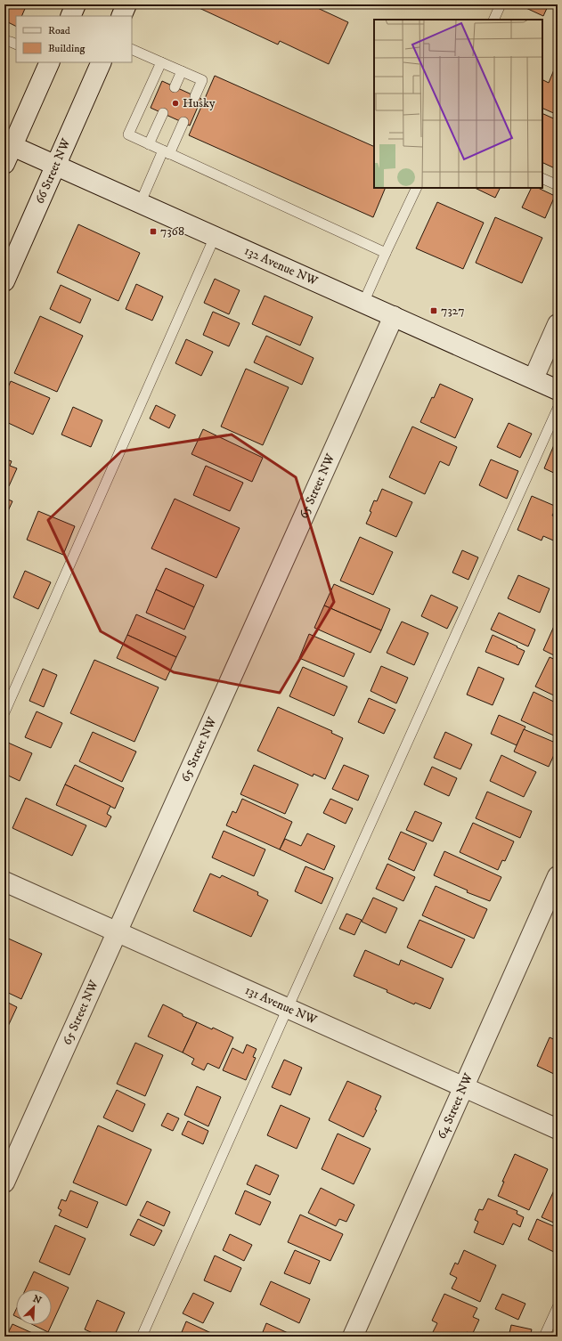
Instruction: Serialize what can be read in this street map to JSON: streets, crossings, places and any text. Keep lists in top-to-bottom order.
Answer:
{
  "streets": {
    "street": [
      "66 Street NW",
      "132 Avenue NW",
      "65 Street NW",
      "131 Avenue NW",
      "64 Street NW"
    ]
  },
  "crossings": [
    ["66 Street NW", "132 Avenue NW"],
    ["132 Avenue NW", "65 Street NW"],
    ["65 Street NW", "131 Avenue NW"],
    ["131 Avenue NW", "64 Street NW"]
  ],
  "places": {
    "other": ["Husky"],
    "transit": ["7368", "7327"]
  },
  "legend": ["Road", "Building"],
  "north": "top right"
}
